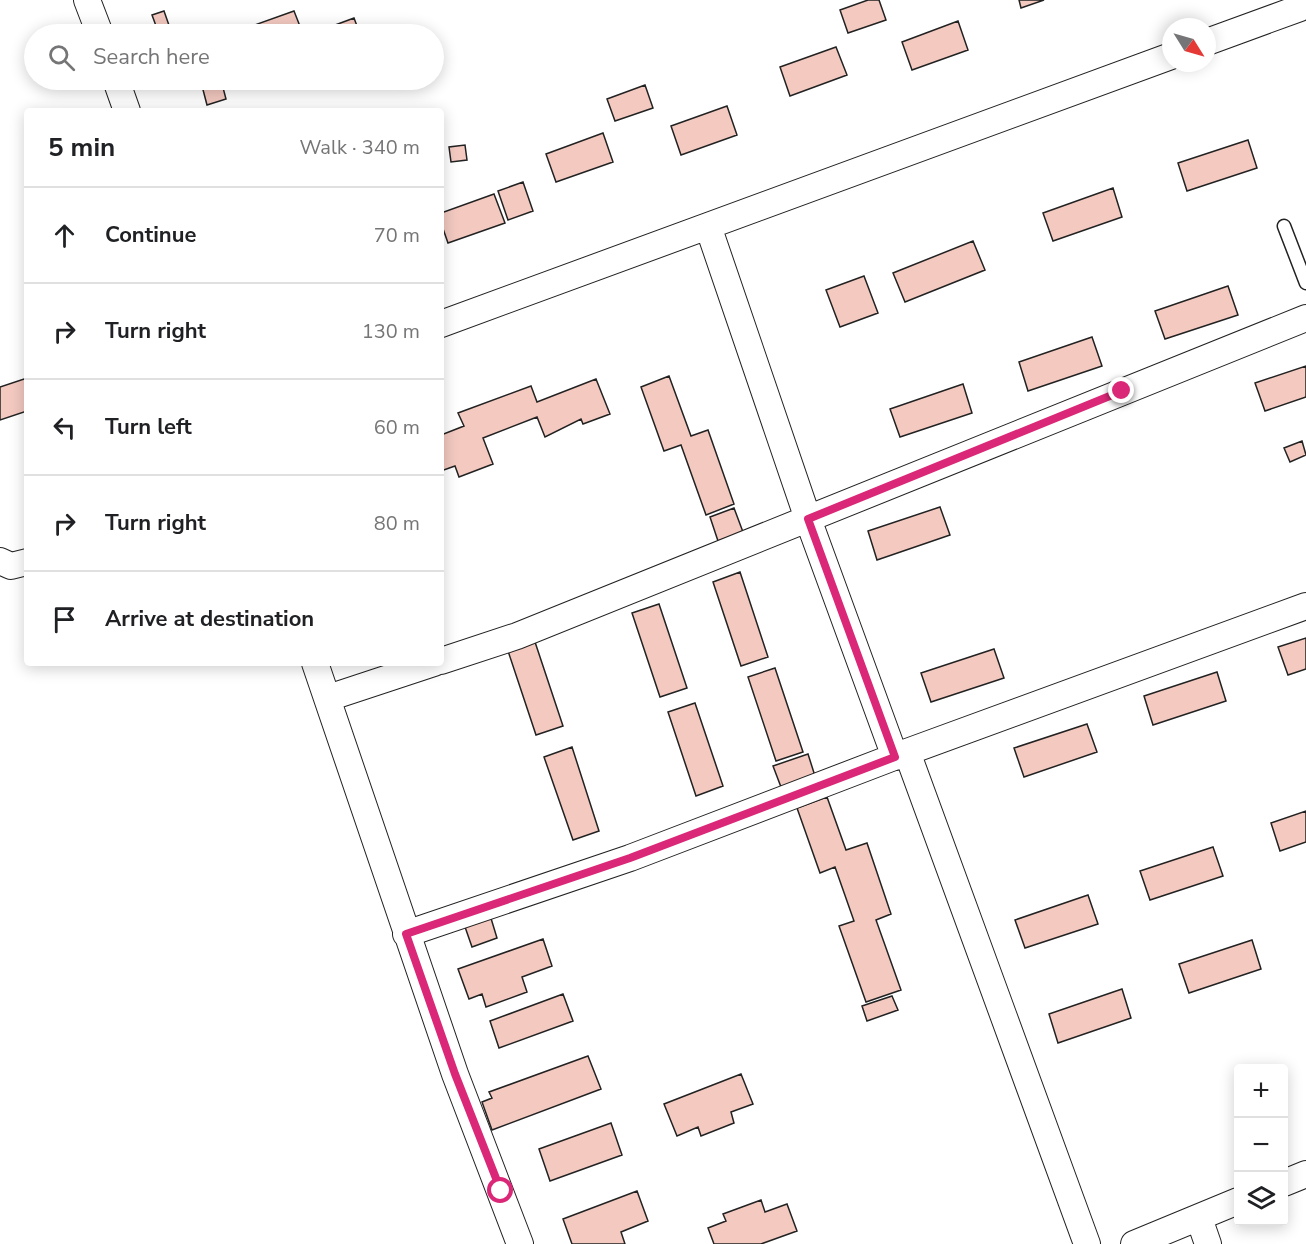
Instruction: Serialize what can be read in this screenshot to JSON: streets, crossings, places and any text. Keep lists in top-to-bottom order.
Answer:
{
  "north": "bottom right",
  "page": {
    "search": "Search here",
    "heading": ["5 min", "Walk · 340 m"],
    "list": [
      ["Continue", "70 m"],
      ["Turn right", "130 m"],
      ["Turn left", "60 m"],
      ["Turn right", "80 m"],
      "Arrive at destination"
    ],
    "map_buttons": ["+", "−"]
  }
}
